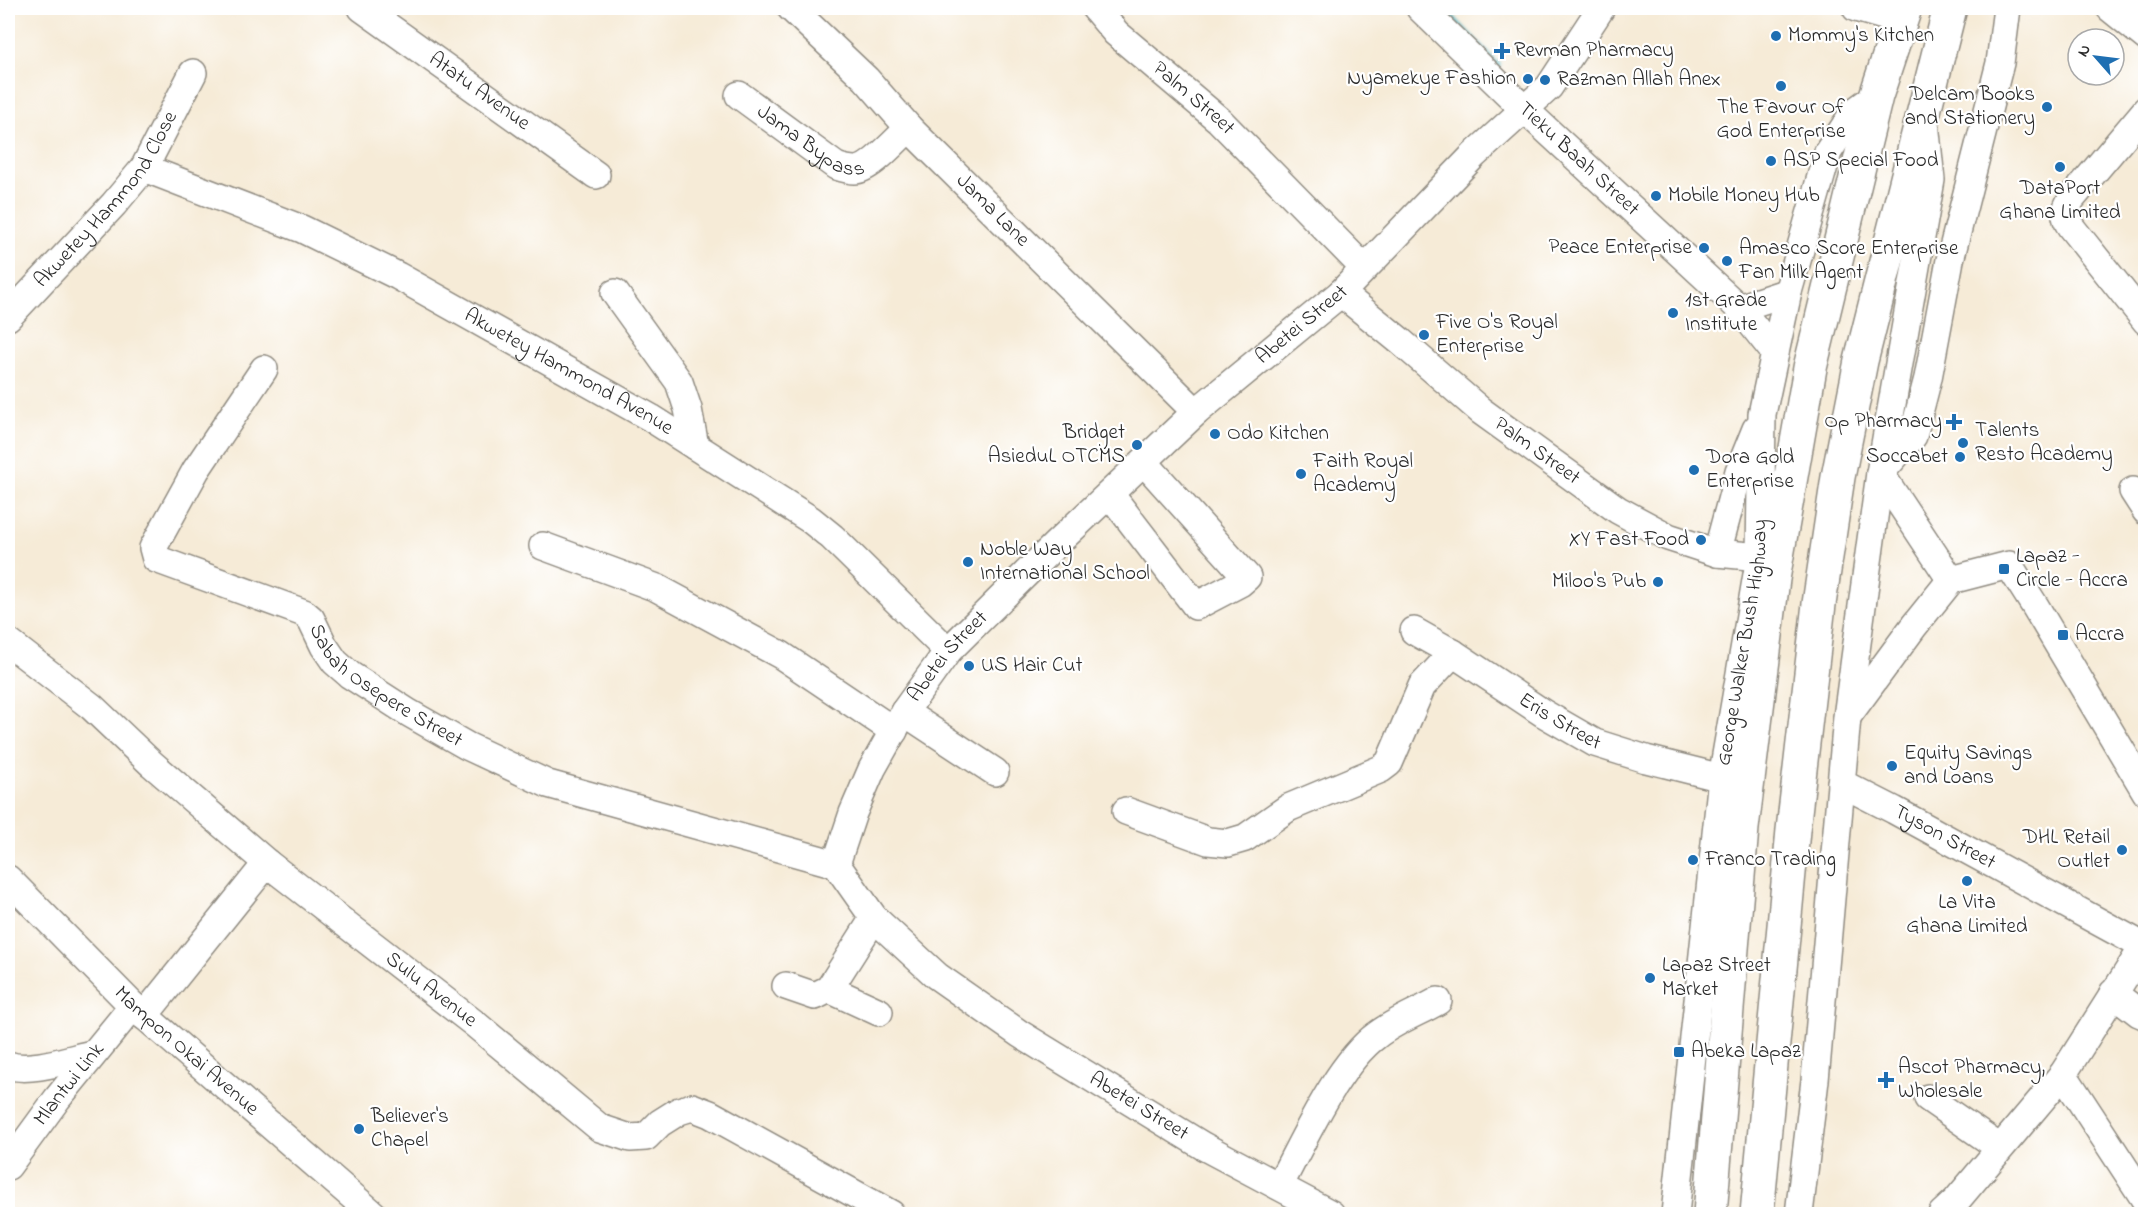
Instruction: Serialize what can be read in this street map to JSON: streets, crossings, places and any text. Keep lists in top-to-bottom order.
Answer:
{
  "streets": {
    "highway": ["George Walker Bush Highway"],
    "street": [
      "Atatu Avenue",
      "Palm Street",
      "Jama Bypass",
      "Tieku Baah Street",
      "Akwetey Hammond Close",
      "Jama Lane",
      "Abetei Street",
      "Akwetey Hammond Avenue",
      "Sabah Osepere Street",
      "Eris Street",
      "Tyson Street",
      "Sulu Avenue",
      "Mampon Okai Avenue",
      "Mlantwi Link"
    ]
  },
  "crossings": [
    ["Palm Street", "Abetei Street"],
    ["Palm Street", "George Walker Bush Highway"],
    ["Jama Bypass", "Jama Lane"],
    ["Tieku Baah Street", "Abetei Street"],
    ["Tieku Baah Street", "George Walker Bush Highway"],
    ["Akwetey Hammond Close", "Akwetey Hammond Avenue"],
    ["Jama Lane", "Abetei Street"],
    ["Abetei Street", "Akwetey Hammond Avenue"],
    ["Abetei Street", "Sabah Osepere Street"],
    ["George Walker Bush Highway", "Eris Street"],
    ["Sulu Avenue", "Mlantwi Link"],
    ["Mampon Okai Avenue", "Mlantwi Link"]
  ],
  "places": {
    "other": [
      "Mommy's Kitchen",
      "Nyamekye Fashion",
      "Razman Allah Anex",
      "The Favour Of God Enterprise",
      "Delcam Books and Stationery",
      "ASP Special Food",
      "DataPort Ghana Limited",
      "Mobile Money Hub",
      "Peace Enterprise",
      "Amasco Score Enterprise Fan Milk Agent",
      "1st Grade Institute",
      "Five O's Royal Enterprise",
      "Odo Kitchen",
      "Talents Resto Academy",
      "Bridget AsieduL OTCMS",
      "Soccabet",
      "Dora Gold Enterprise",
      "Faith Royal Academy",
      "XY Fast Food",
      "Noble Way International School",
      "Miloo's Pub",
      "US Hair Cut",
      "Equity Savings and Loans",
      "DHL Retail Outlet",
      "Franco Trading",
      "La Vita Ghana Limited",
      "Lapaz Street Market",
      "Believer's Chapel"
    ],
    "health": ["Revman Pharmacy", "Op Pharmacy", "Ascot Pharmacy, Wholesale"],
    "transit": ["Lapaz - Circle - Accra", "Accra", "Abeka Lapaz"]
  },
  "north": "top left"
}
